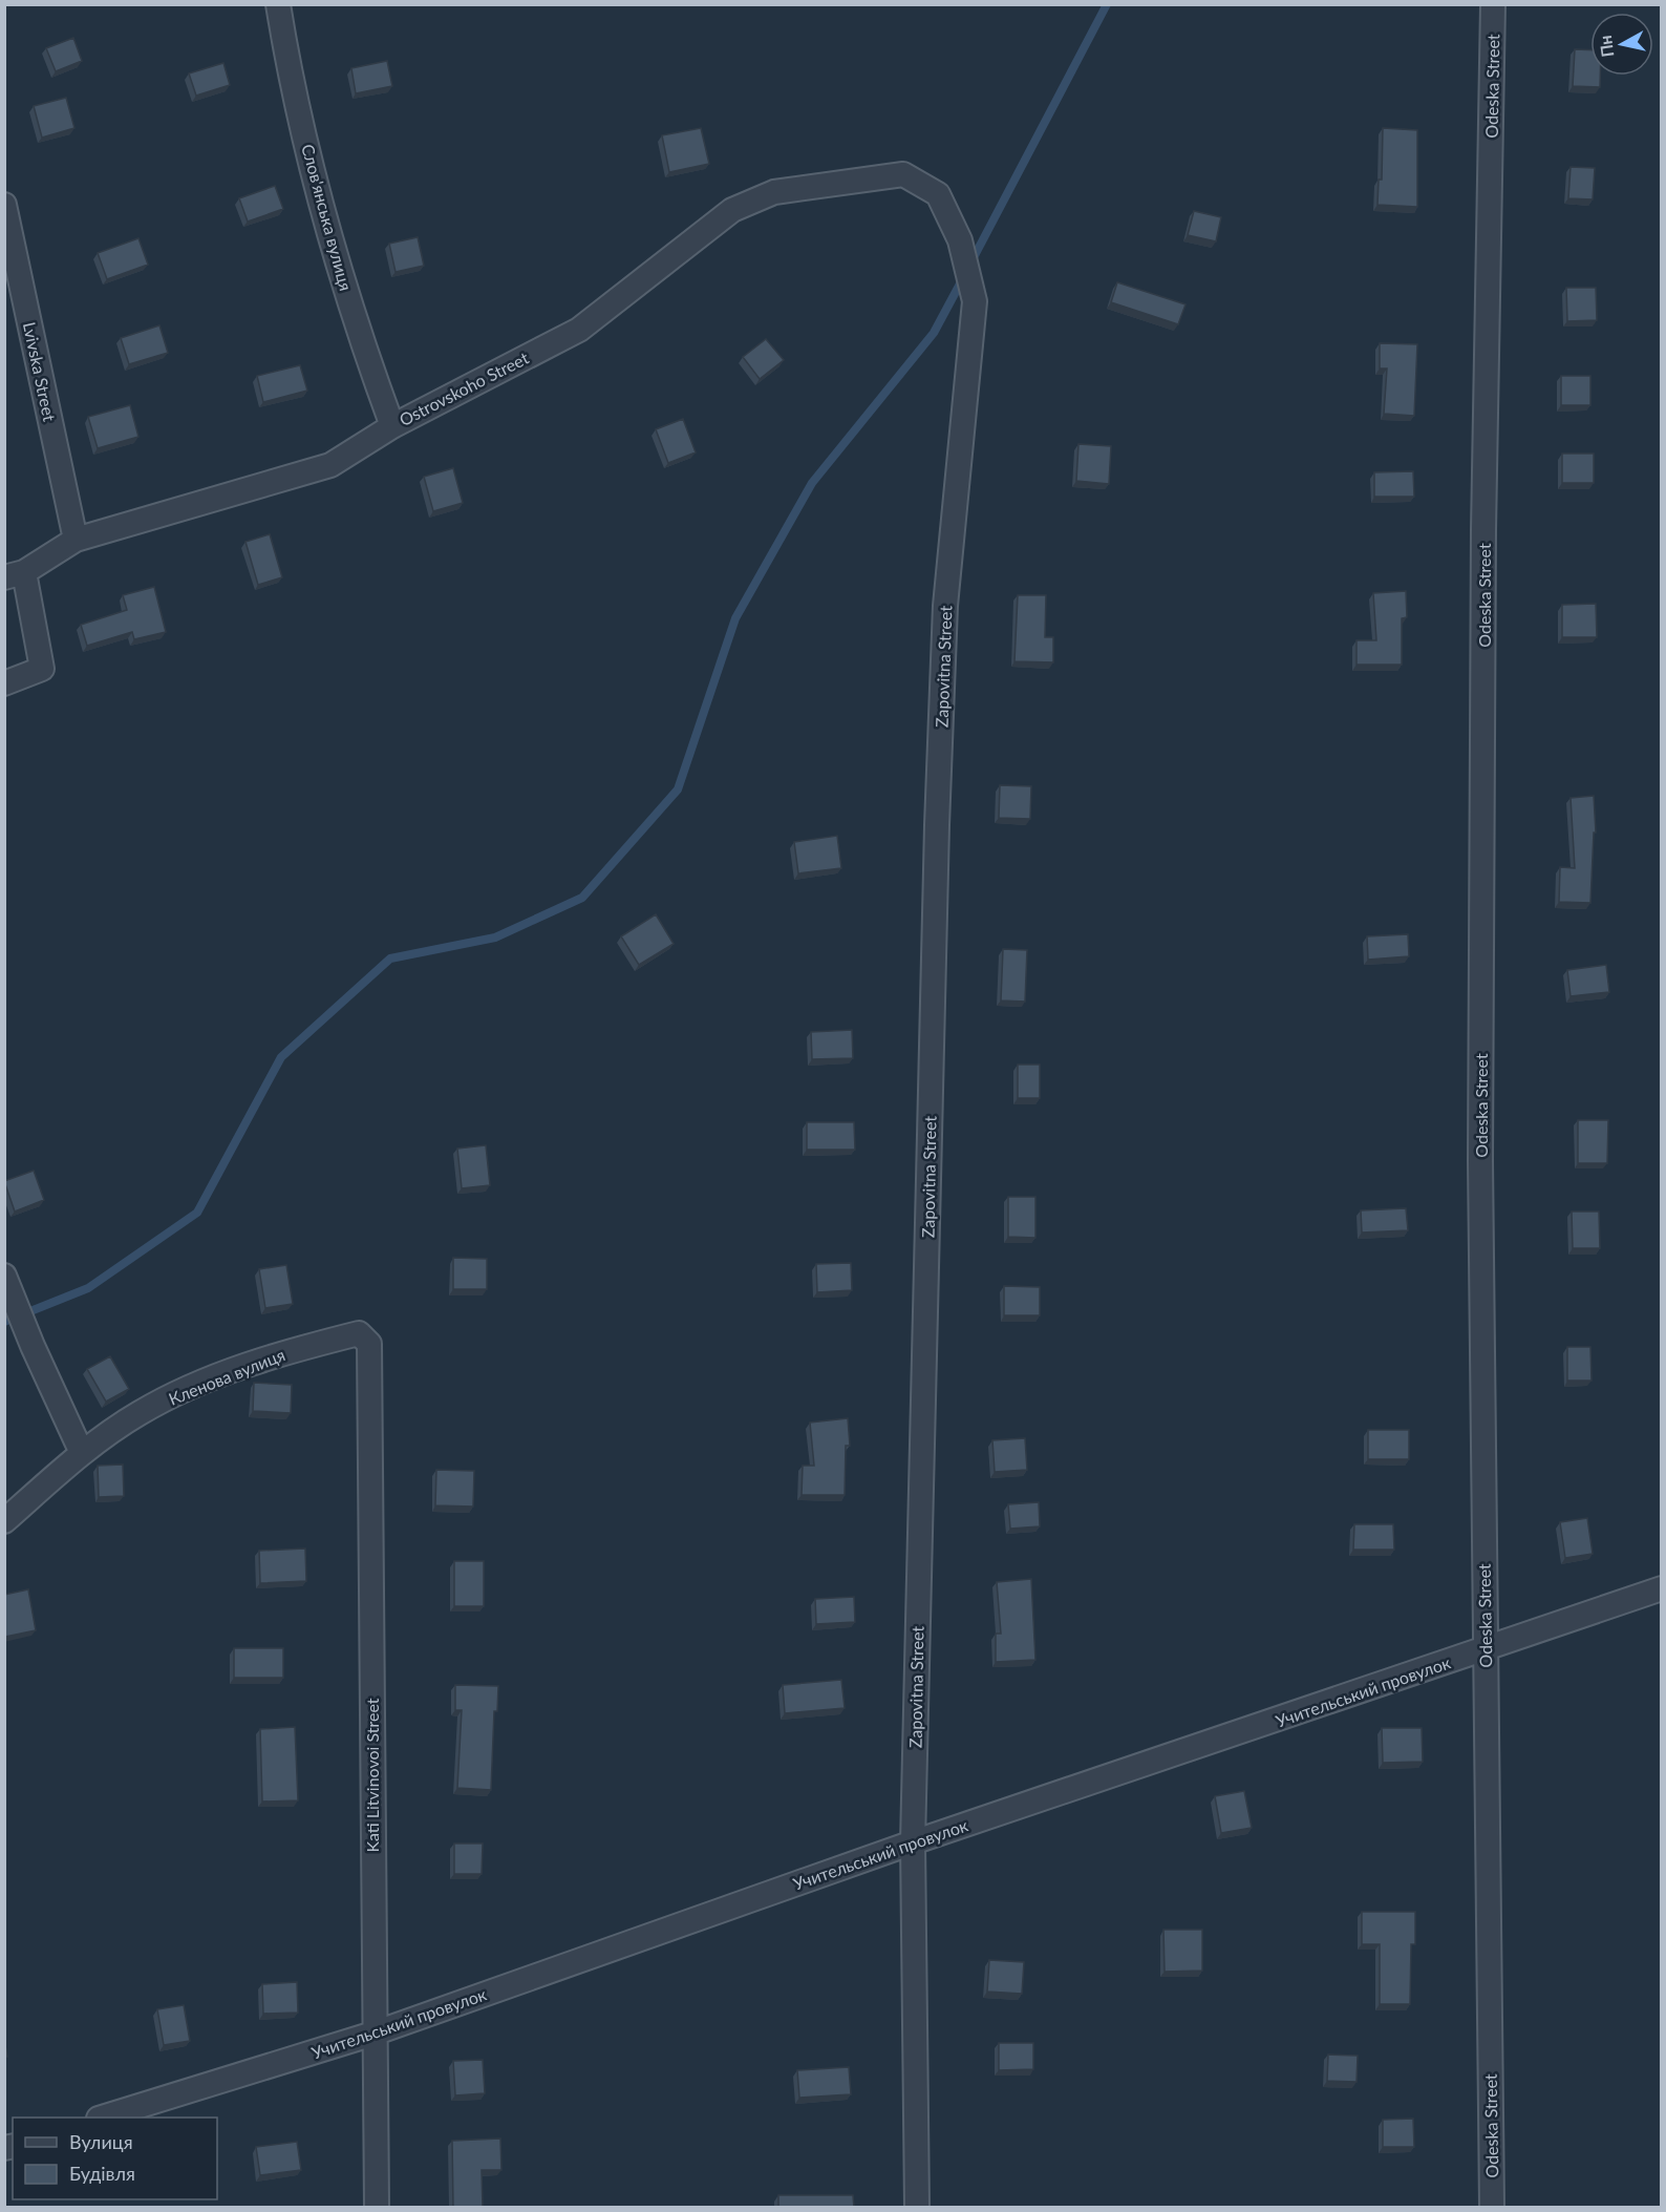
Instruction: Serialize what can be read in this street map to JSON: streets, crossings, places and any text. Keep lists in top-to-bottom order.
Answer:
{
  "streets": {
    "street": [
      "Odeska Street",
      "Слов'янська вулиця",
      "Lvivska Street",
      "Ostrovskoho Street",
      "Zapovitna Street",
      "Кленова вулиця",
      "Учительський провулок",
      "Kati Litvinovoi Street"
    ]
  },
  "crossings": [
    ["Odeska Street", "Учительський провулок"],
    ["Слов'янська вулиця", "Ostrovskoho Street"],
    ["Lvivska Street", "Ostrovskoho Street"],
    ["Ostrovskoho Street", "Zapovitna Street"],
    ["Zapovitna Street", "Учительський провулок"],
    ["Кленова вулиця", "Kati Litvinovoi Street"],
    ["Учительський провулок", "Kati Litvinovoi Street"]
  ],
  "legend": ["Вулиця", "Будівля"],
  "north": "left"
}
